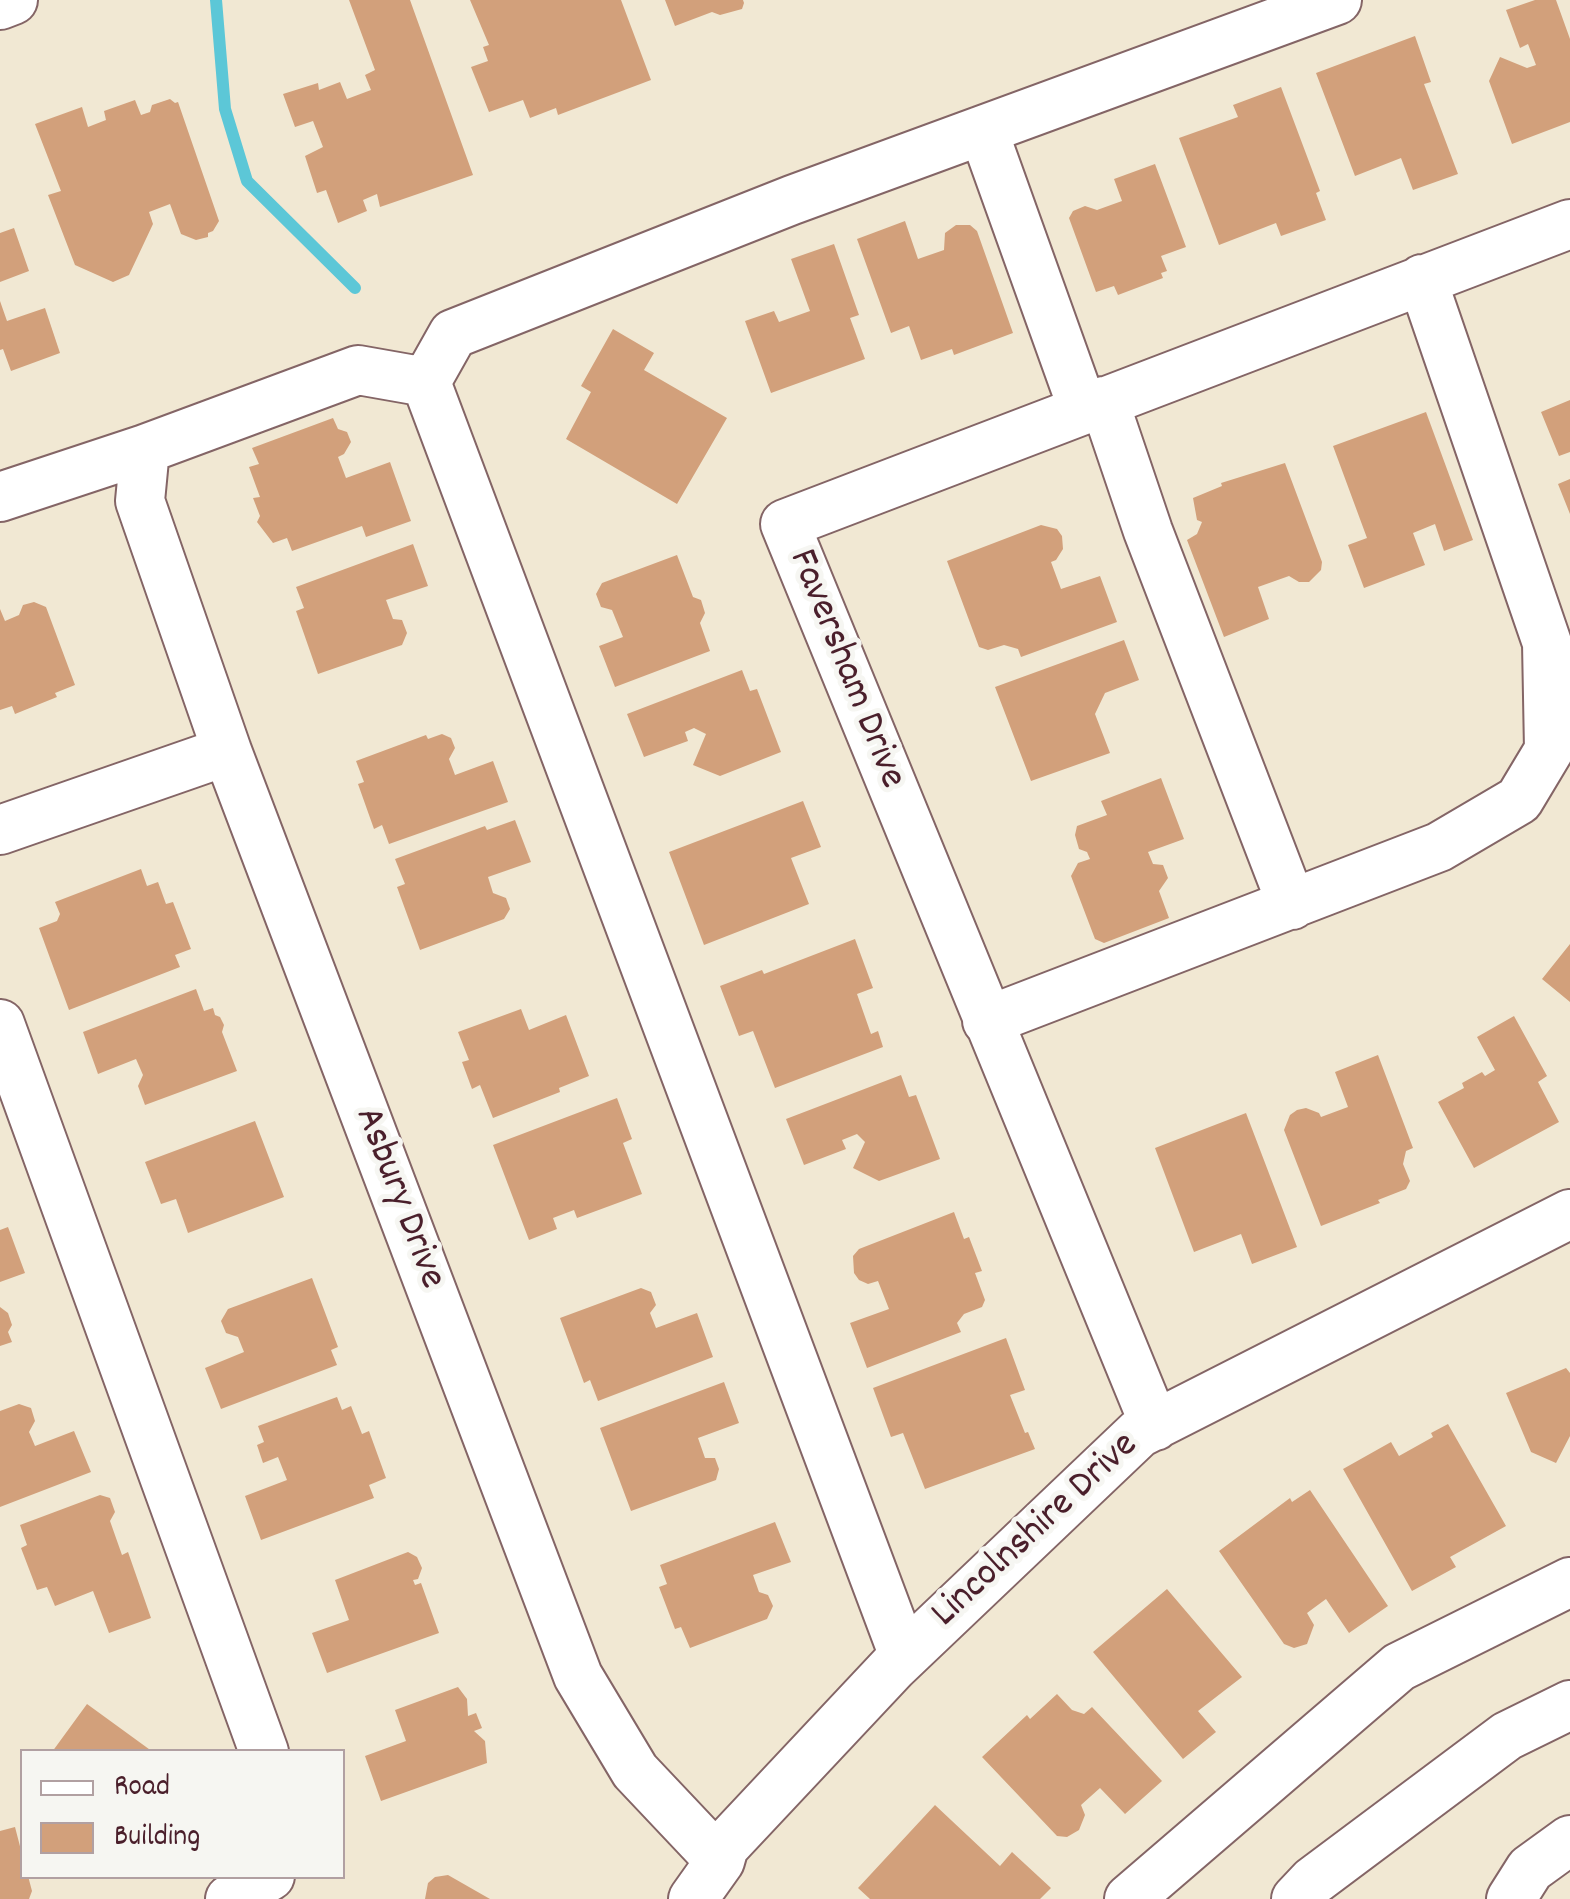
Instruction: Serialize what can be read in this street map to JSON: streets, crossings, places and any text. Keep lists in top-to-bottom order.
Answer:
{
  "streets": {
    "street": ["Faversham Drive", "Asbury Drive", "Lincolnshire Drive"]
  },
  "crossings": [
    ["Faversham Drive", "Lincolnshire Drive"],
    ["Asbury Drive", "Lincolnshire Drive"]
  ],
  "legend": ["Road", "Building"]
}
